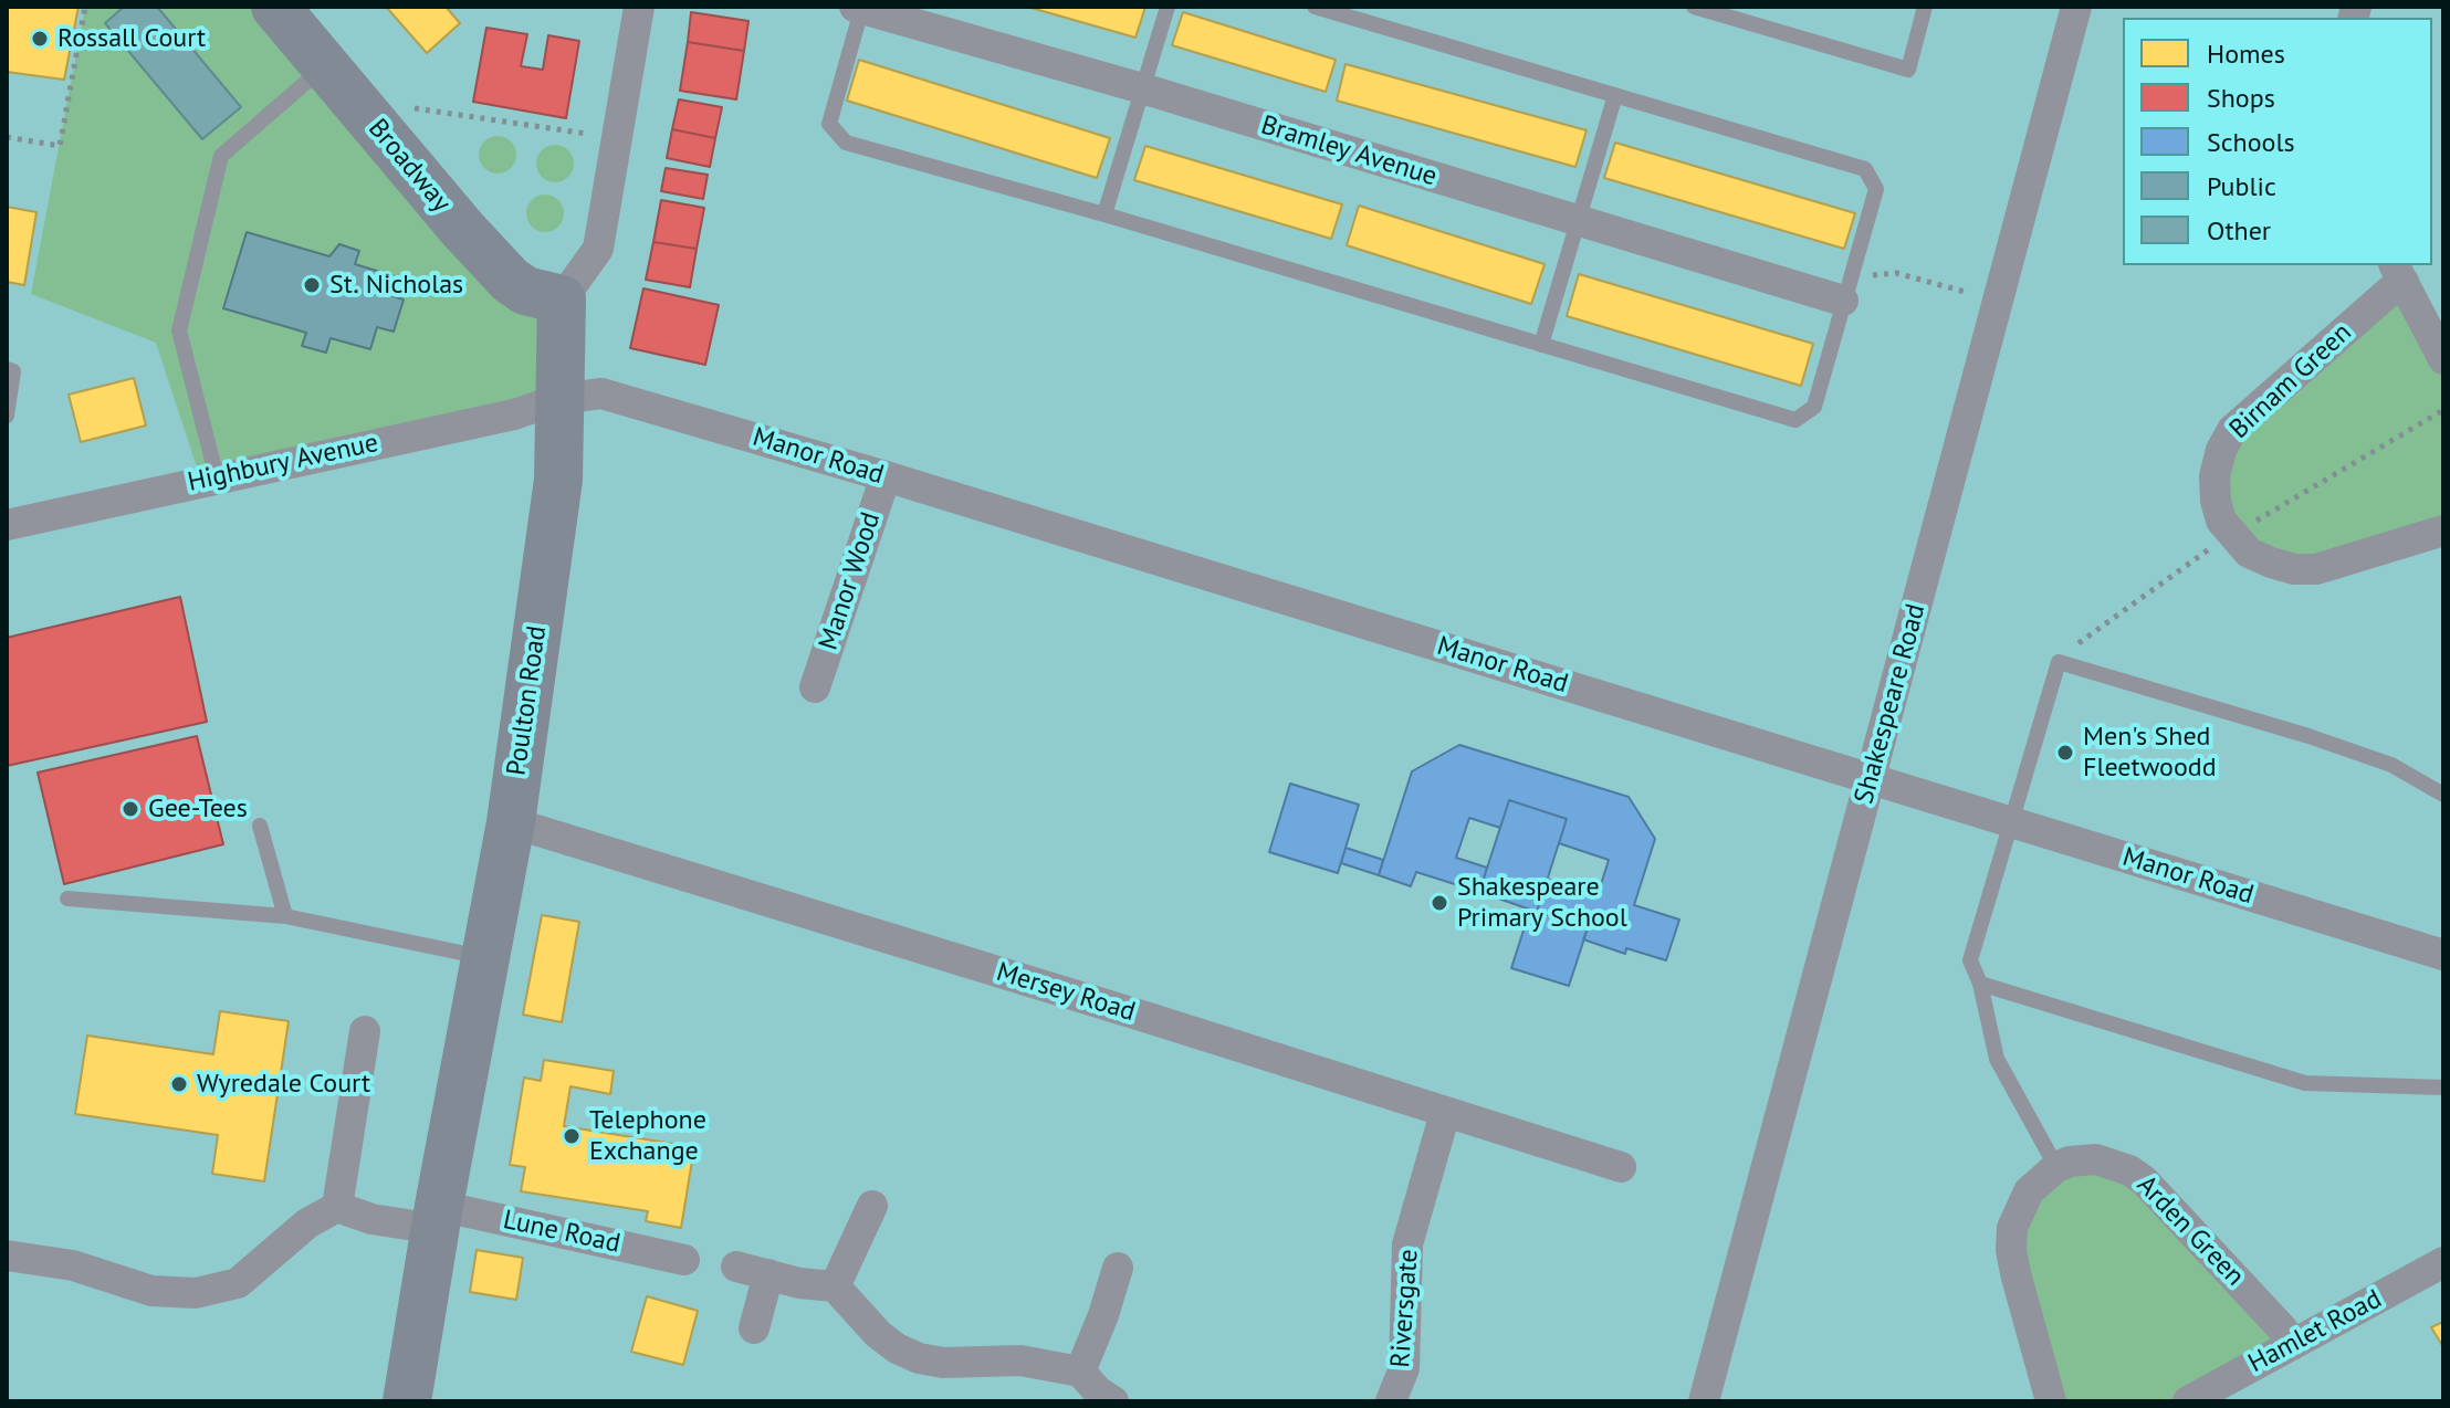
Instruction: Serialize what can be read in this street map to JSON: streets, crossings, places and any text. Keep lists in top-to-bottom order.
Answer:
{
  "streets": {
    "main road": ["Broadway", "Poulton Road"],
    "street": [
      "Bramley Avenue",
      "Birnam Green",
      "Manor Road",
      "Highbury Avenue",
      "Manor Wood",
      "Shakespeare Road",
      "Mersey Road",
      "Arden Green",
      "Lune Road",
      "Riversgate",
      "Hamlet Road"
    ]
  },
  "crossings": [
    ["Broadway", "Poulton Road"],
    ["Manor Road", "Highbury Avenue"],
    ["Manor Road", "Manor Wood"],
    ["Manor Road", "Poulton Road"],
    ["Manor Road", "Shakespeare Road"],
    ["Highbury Avenue", "Poulton Road"],
    ["Poulton Road", "Mersey Road"],
    ["Poulton Road", "Lune Road"],
    ["Mersey Road", "Riversgate"],
    ["Arden Green", "Hamlet Road"]
  ],
  "places": [
    "Rossall Court",
    "St. Nicholas",
    "Men's Shed Fleetwoodd",
    "Gee-Tees",
    "Shakespeare Primary School",
    "Wyredale Court",
    "Telephone Exchange"
  ],
  "legend": [
    "Homes",
    "Shops",
    "Schools",
    "Public",
    "Other"
  ]
}
